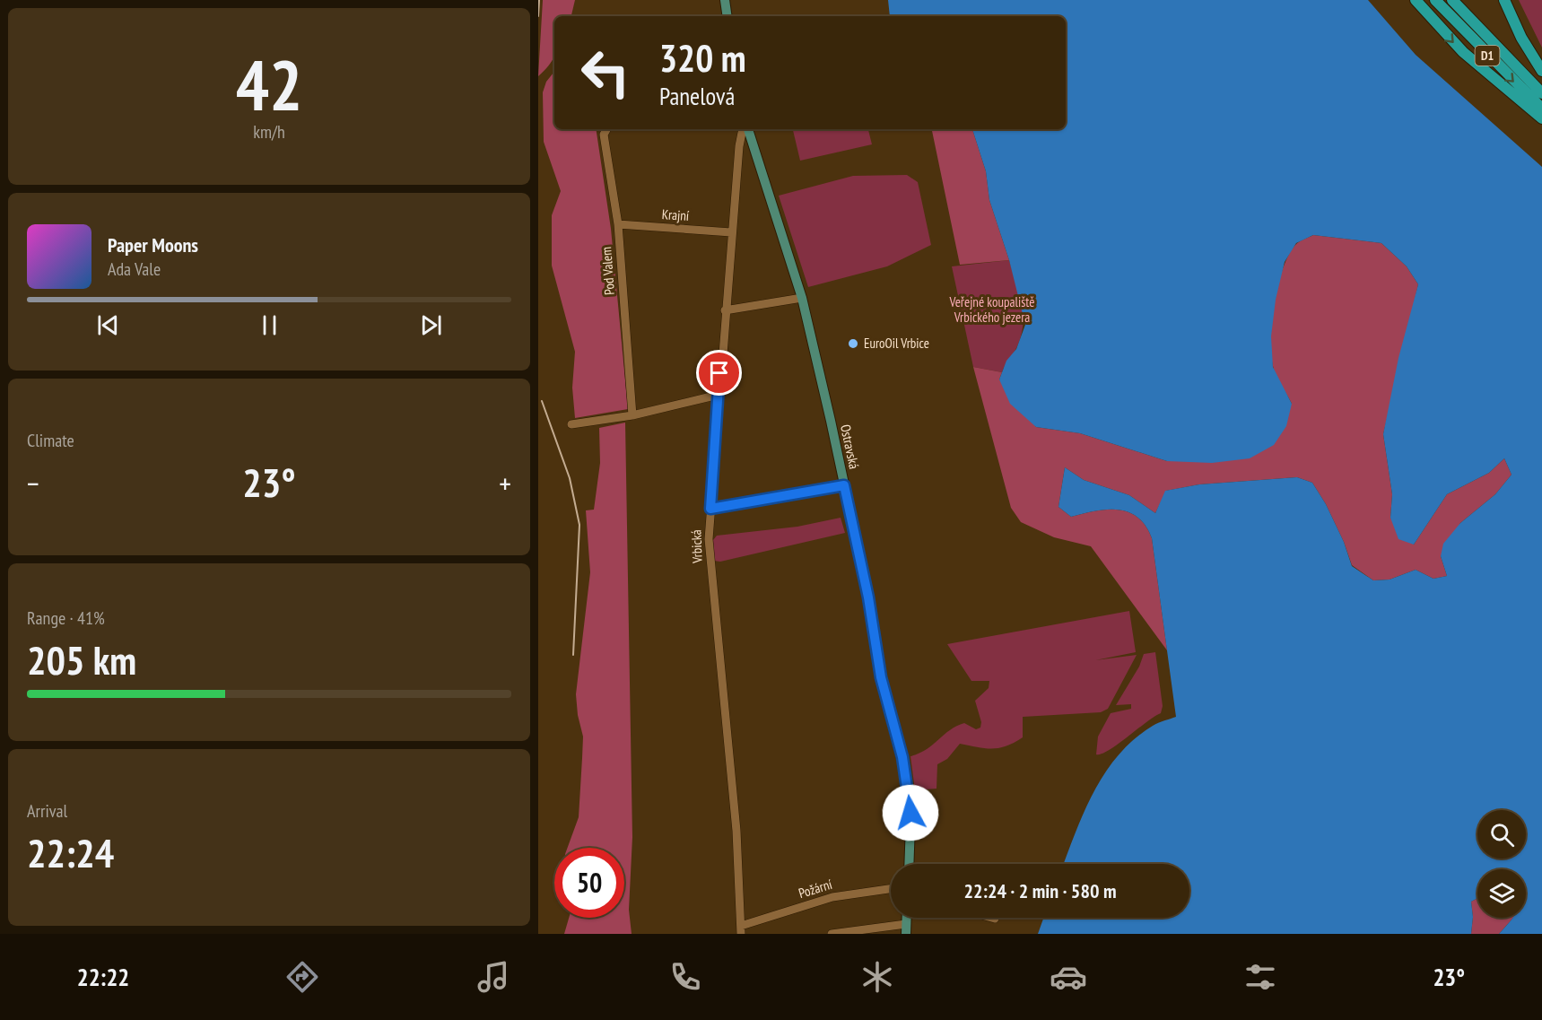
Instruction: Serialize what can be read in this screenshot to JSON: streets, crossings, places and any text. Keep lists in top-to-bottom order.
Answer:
{
  "streets": {
    "highway": ["D1"],
    "main road": ["Ostravská"],
    "street": [
      "Krajní",
      "Pod Valem",
      "Vrbická",
      "Požární"
    ]
  },
  "crossings": [
    ["Krajní", "Pod Valem"],
    ["Krajní", "Vrbická"],
    ["Ostravská", "Vrbická"],
    ["Vrbická", "Požární"]
  ],
  "parks": ["Veřejné koupaliště Vrbického jezera"],
  "places": ["EuroOil Vrbice"],
  "page": {
    "tile": [
      ["42", "km/h"],
      "Climate",
      ["Range · 41%", "205 km"],
      ["Arrival", "22:24"]
    ],
    "turn": ["320 m", "Panelová"],
    "song": ["Paper Moons", "Ada Vale"],
    "heat": ["−", "23°", "+"],
    "limit": "50",
    "trip": "22:24 · 2 min · 580 m",
    "tabs": ["22:22", "23°"]
  }
}
